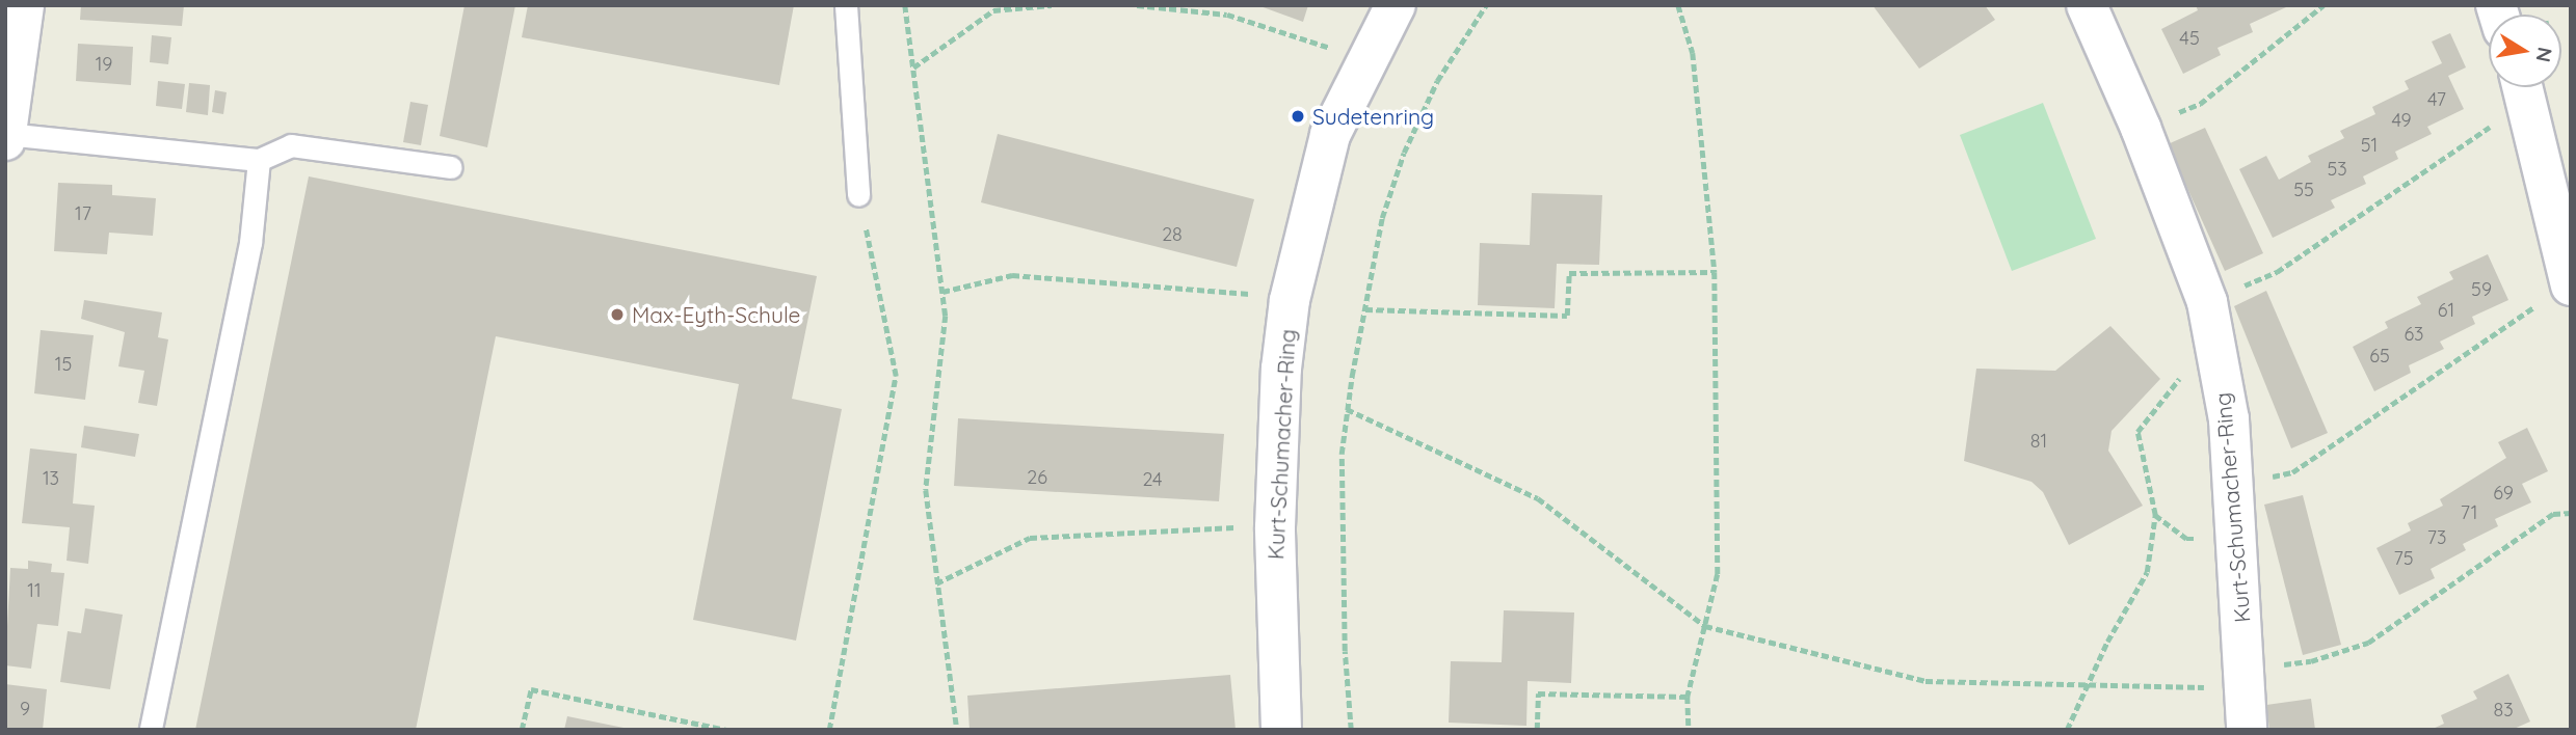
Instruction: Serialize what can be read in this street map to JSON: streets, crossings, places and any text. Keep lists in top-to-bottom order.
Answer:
{
  "streets": {
    "street": ["Kurt-Schumacher-Ring"]
  },
  "places": ["Sudetenring", "Max-Eyth-Schule"],
  "house_numbers": [
    "45",
    "19",
    "47",
    "49",
    "51",
    "53",
    "55",
    "17",
    "28",
    "59",
    "61",
    "63",
    "65",
    "15",
    "81",
    "26",
    "13",
    "24",
    "69",
    "71",
    "73",
    "75",
    "11",
    "9",
    "83"
  ],
  "north": "right"
}
